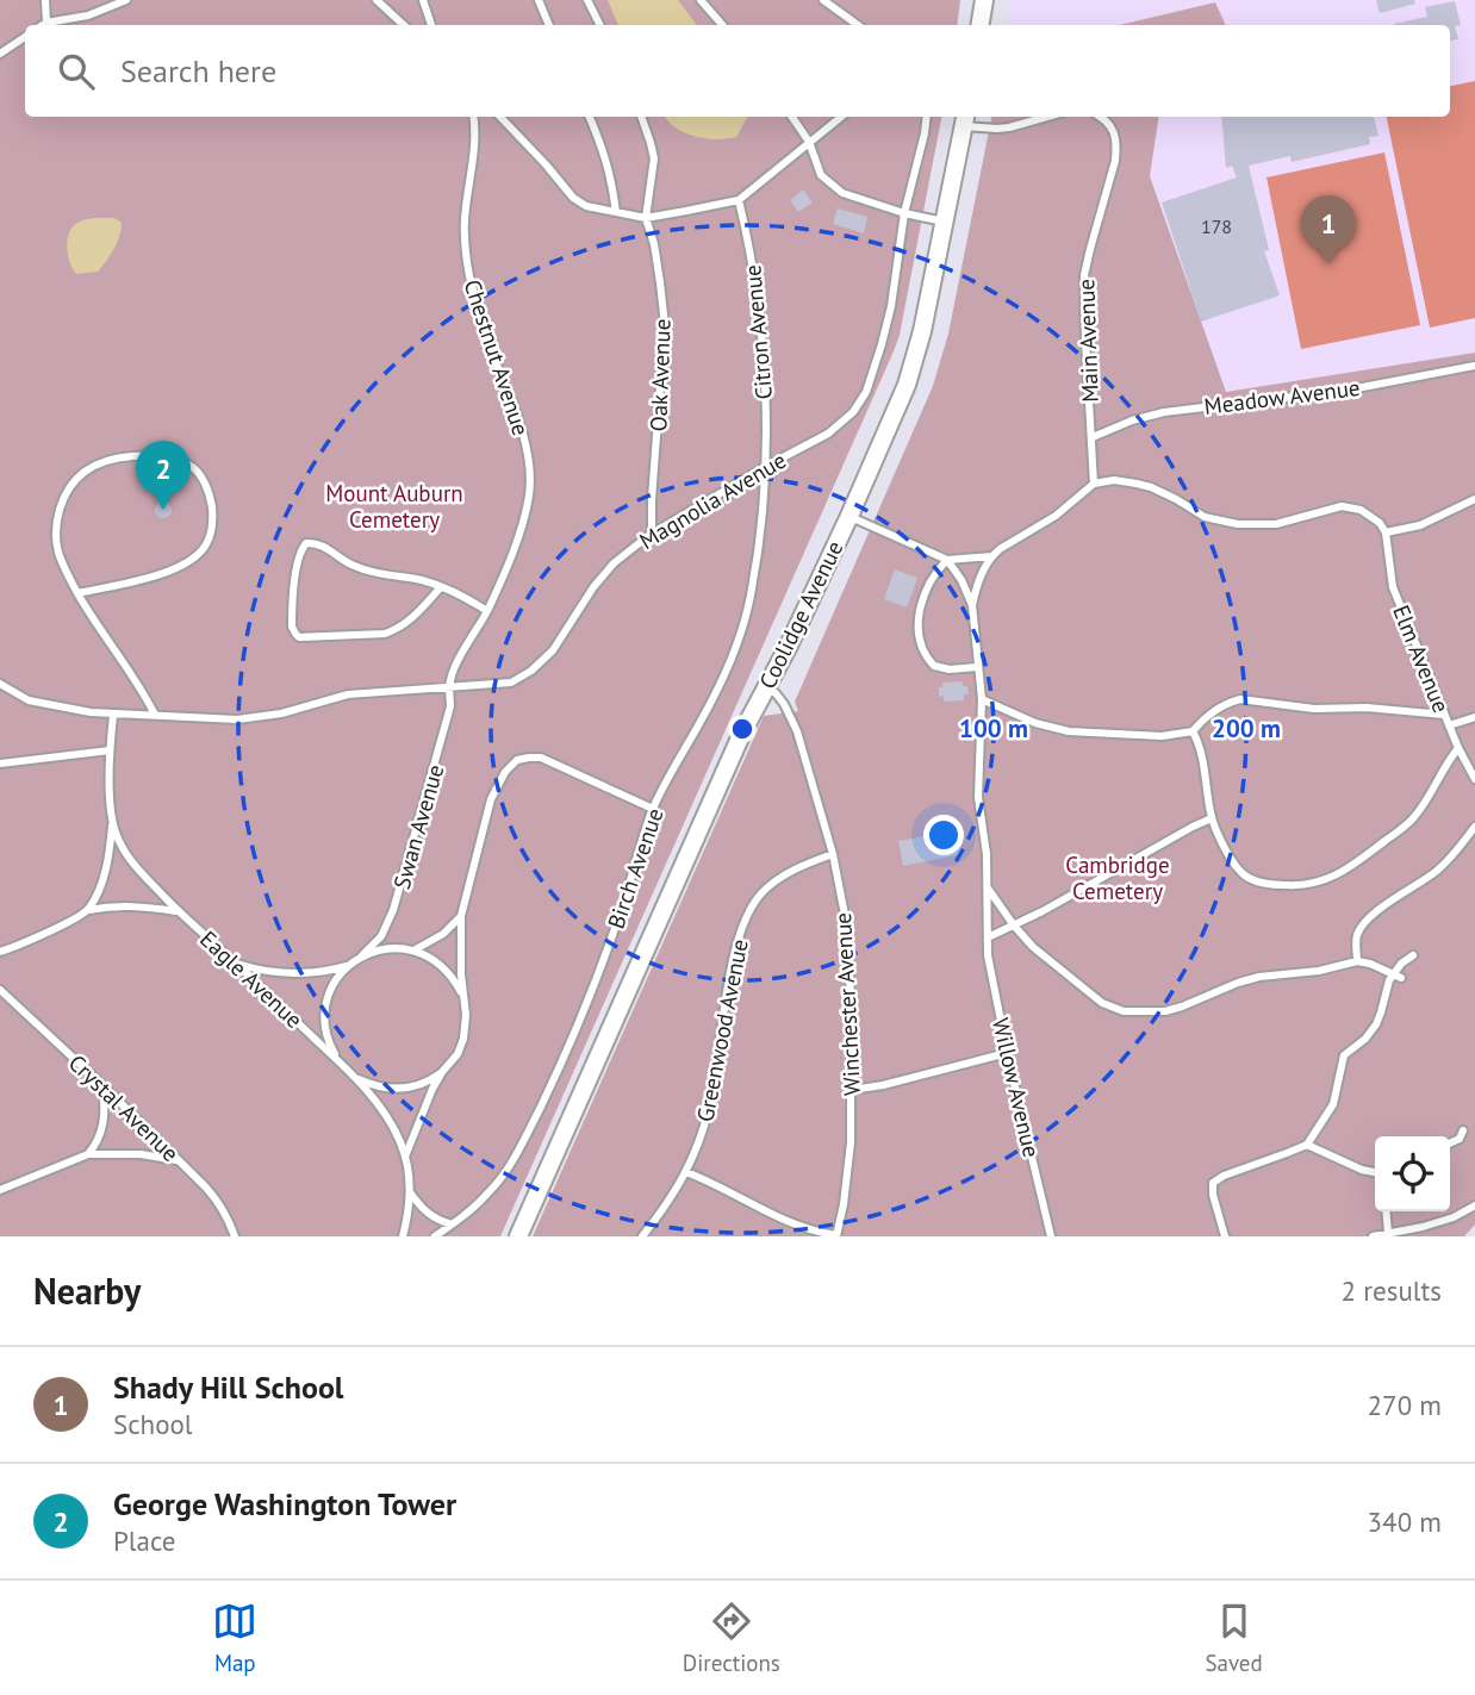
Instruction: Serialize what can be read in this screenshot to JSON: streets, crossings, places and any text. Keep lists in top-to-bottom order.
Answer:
{
  "streets": {
    "street": ["Coolidge Avenue"],
    "lane": [
      "Citron Avenue",
      "Main Avenue",
      "Chestnut Avenue",
      "Oak Avenue",
      "Meadow Avenue",
      "Magnolia Avenue",
      "Elm Avenue",
      "Swan Avenue",
      "Birch Avenue",
      "Eagle Avenue",
      "Winchester Avenue",
      "Greenwood Avenue",
      "Willow Avenue",
      "Crystal Avenue"
    ]
  },
  "crossings": [
    ["Citron Avenue", "Magnolia Avenue"],
    ["Citron Avenue", "Birch Avenue"],
    ["Main Avenue", "Meadow Avenue"],
    ["Chestnut Avenue", "Magnolia Avenue"],
    ["Chestnut Avenue", "Swan Avenue"],
    ["Oak Avenue", "Magnolia Avenue"],
    ["Magnolia Avenue", "Swan Avenue"],
    ["Magnolia Avenue", "Birch Avenue"],
    ["Magnolia Avenue", "Eagle Avenue"],
    ["Coolidge Avenue", "Winchester Avenue"],
    ["Swan Avenue", "Eagle Avenue"],
    ["Winchester Avenue", "Greenwood Avenue"]
  ],
  "parks": ["Mount Auburn Cemetery", "Cambridge Cemetery"],
  "house_numbers": ["178"],
  "page": {
    "search": "Search here",
    "pins": ["1", "2"],
    "heading": ["Nearby", "2 results"],
    "list": [
      {
        "mark": "1",
        "name": "Shady Hill School",
        "note": "School",
        "value": "270 m"
      },
      {
        "mark": "2",
        "name": "George Washington Tower",
        "note": "Place",
        "value": "340 m"
      }
    ],
    "nav": ["Map", "Directions", "Saved"]
  },
  "rings": ["100 m", "200 m"]
}
